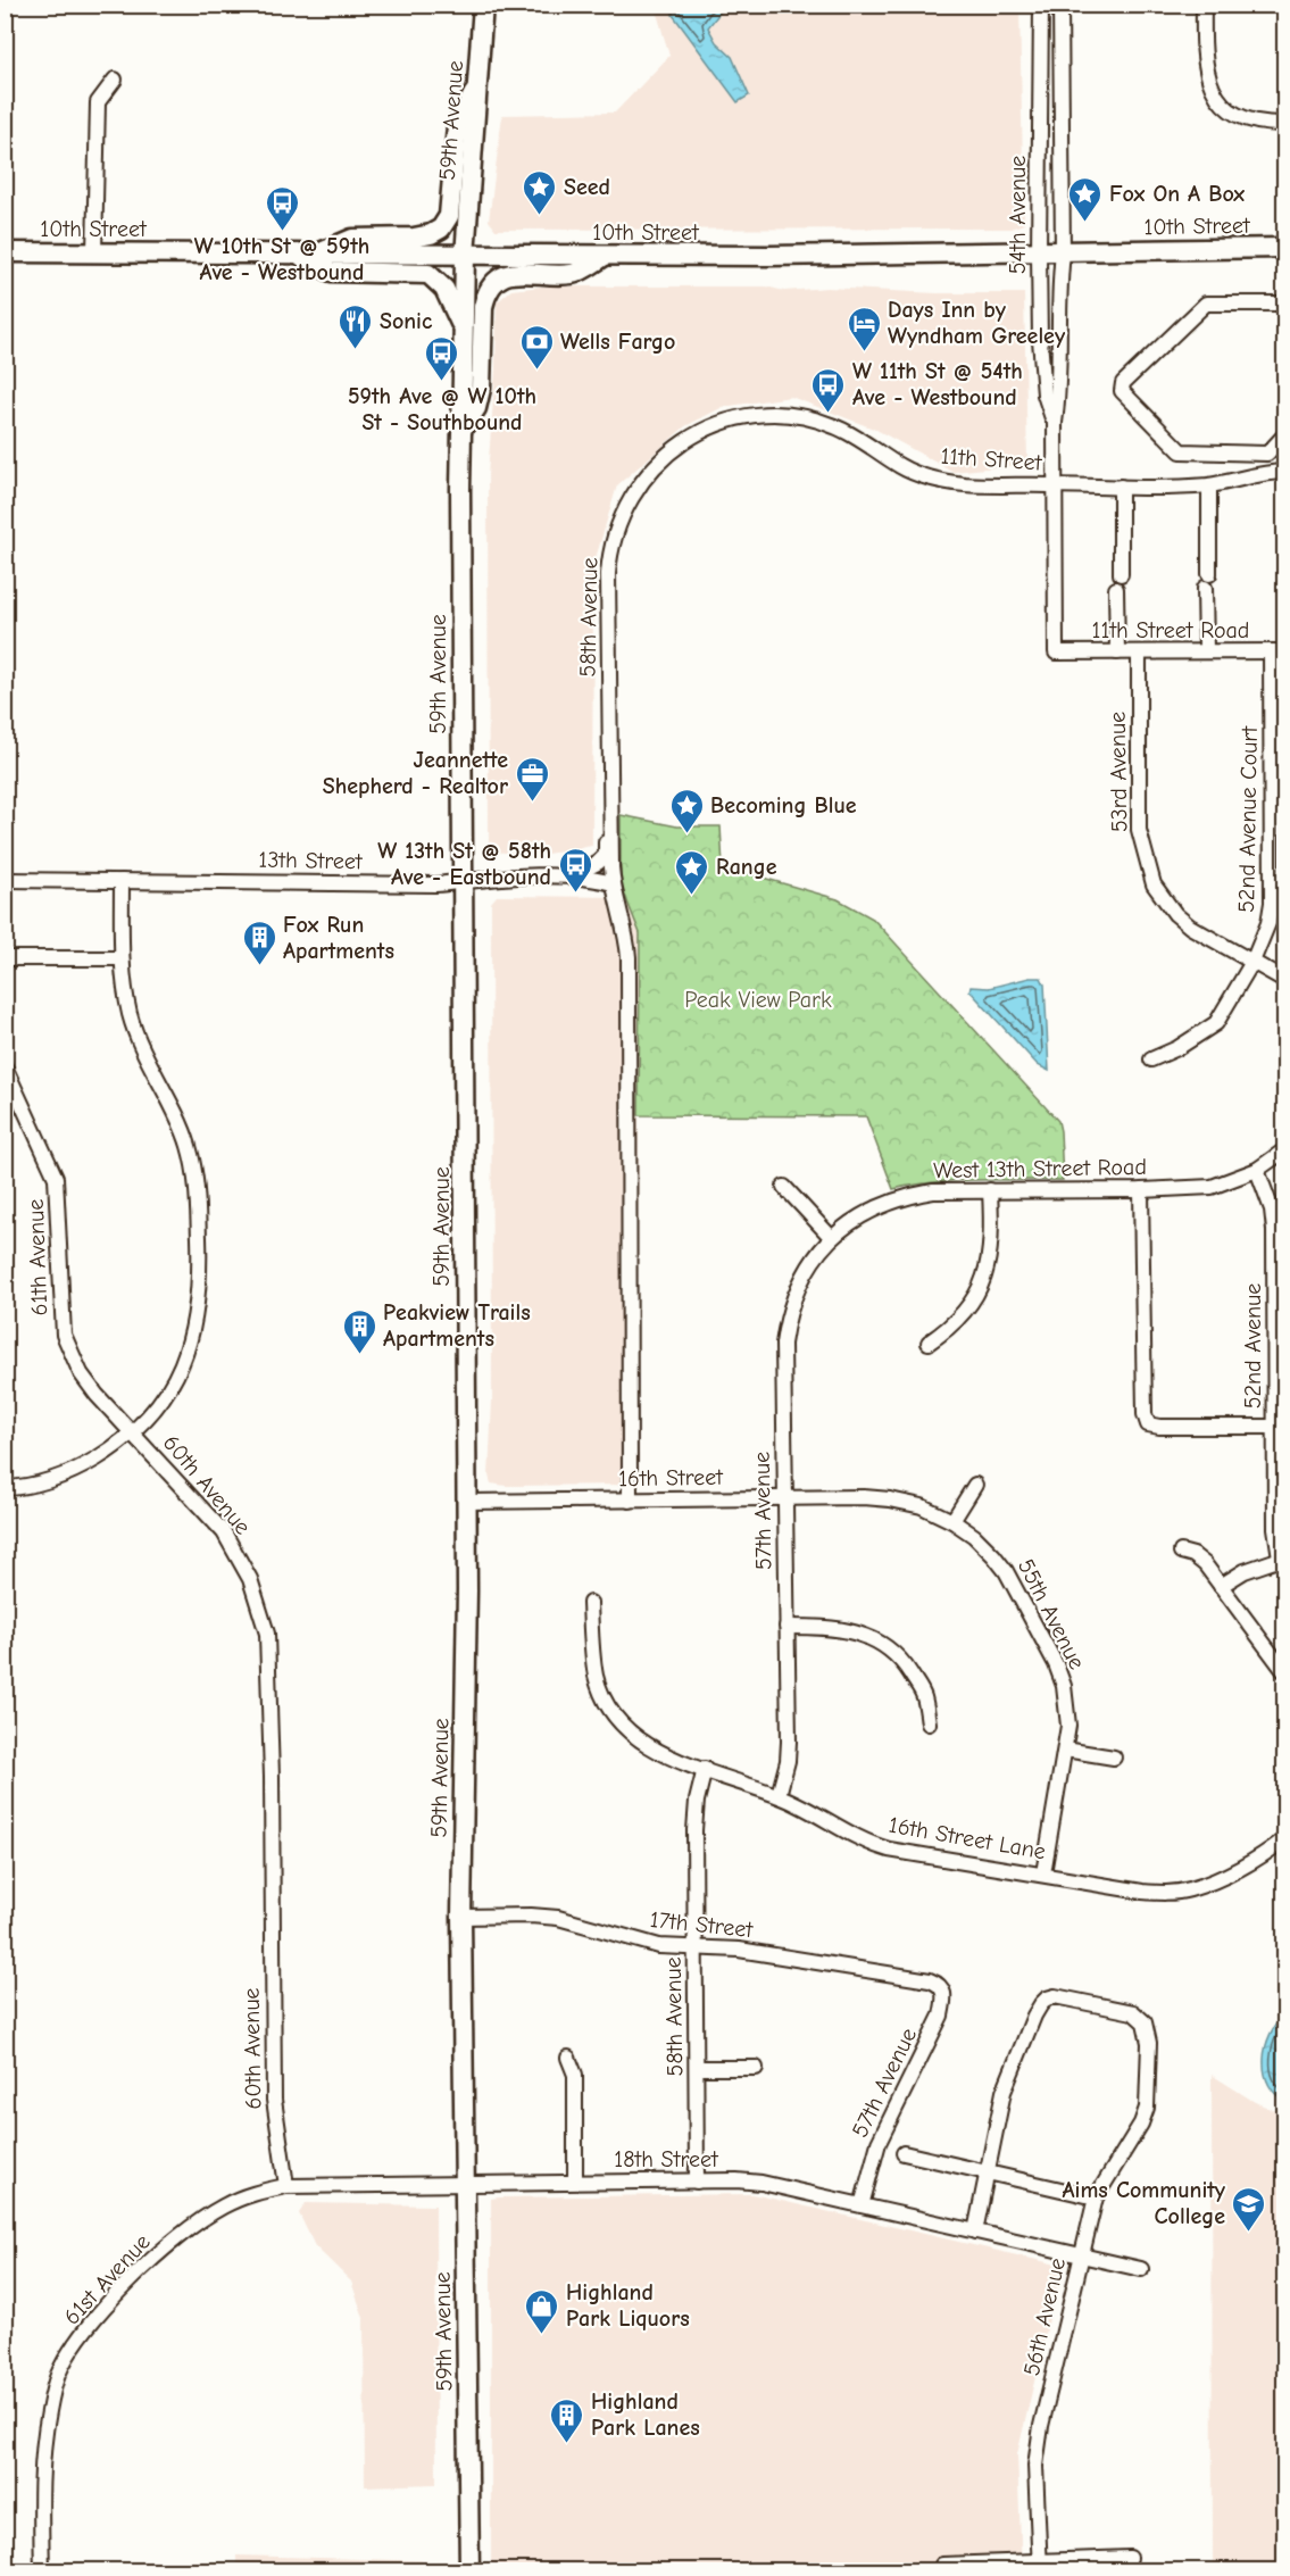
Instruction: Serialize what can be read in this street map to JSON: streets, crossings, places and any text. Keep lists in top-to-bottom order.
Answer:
{
  "streets": {
    "main road": ["59th Avenue", "10th Street"],
    "street": [
      "54th Avenue",
      "11th Street",
      "58th Avenue",
      "11th Street Road",
      "53rd Avenue",
      "52nd Avenue Court",
      "13th Street",
      "West 13th Street Road",
      "61th Avenue",
      "52nd Avenue",
      "16th Street",
      "60th Avenue",
      "57th Avenue",
      "55th Avenue",
      "16th Street Lane",
      "17th Street",
      "18th Street",
      "61st Avenue",
      "56th Avenue"
    ]
  },
  "crossings": [
    ["59th Avenue", "10th Street"],
    ["59th Avenue", "13th Street"],
    ["59th Avenue", "16th Street"],
    ["59th Avenue", "17th Street"],
    ["59th Avenue", "18th Street"],
    ["54th Avenue", "10th Street"],
    ["54th Avenue", "11th Street"],
    ["54th Avenue", "11th Street Road"],
    ["11th Street", "58th Avenue"],
    ["58th Avenue", "13th Street"],
    ["58th Avenue", "16th Street"],
    ["58th Avenue", "16th Street Lane"],
    ["58th Avenue", "17th Street"],
    ["58th Avenue", "18th Street"],
    ["11th Street Road", "53rd Avenue"],
    ["11th Street Road", "52nd Avenue Court"],
    ["53rd Avenue", "52nd Avenue Court"],
    ["13th Street", "60th Avenue"],
    ["West 13th Street Road", "52nd Avenue"],
    ["West 13th Street Road", "57th Avenue"],
    ["61th Avenue", "60th Avenue"],
    ["16th Street", "57th Avenue"],
    ["16th Street", "55th Avenue"],
    ["60th Avenue", "18th Street"],
    ["57th Avenue", "16th Street Lane"],
    ["57th Avenue", "17th Street"],
    ["57th Avenue", "18th Street"],
    ["55th Avenue", "16th Street Lane"],
    ["18th Street", "61st Avenue"],
    ["18th Street", "56th Avenue"]
  ],
  "parks": ["Peak View Park"],
  "places": {
    "place": [
      "Seed",
      "Fox On A Box",
      "Becoming Blue",
      "Range"
    ],
    "bus stop": [
      "W 10th St @ 59th Ave - Westbound",
      "59th Ave @ W 10th St - Southbound",
      "W 11th St @ 54th Ave - Westbound",
      "W 13th St @ 58th Ave - Eastbound"
    ],
    "restaurant": ["Sonic"],
    "hotel": ["Days Inn by Wyndham Greeley"],
    "bank": ["Wells Fargo"],
    "office": ["Jeannette Shepherd - Realtor"],
    "building": ["Fox Run Apartments", "Peakview Trails Apartments", "Highland Park Lanes"],
    "school or university": ["Aims Community College"],
    "shop": ["Highland Park Liquors"]
  }
}
